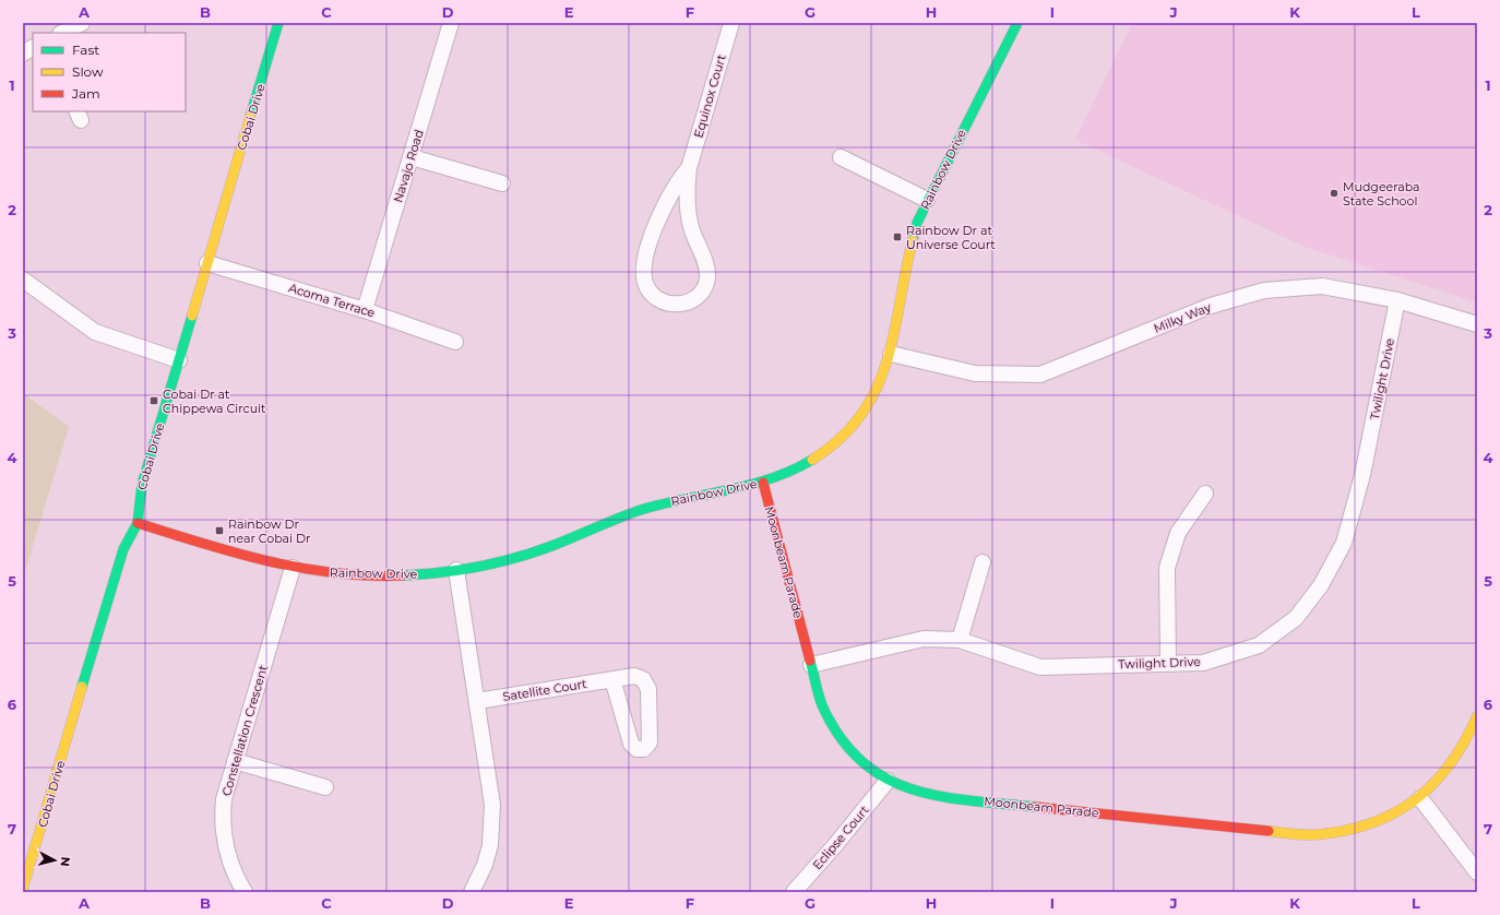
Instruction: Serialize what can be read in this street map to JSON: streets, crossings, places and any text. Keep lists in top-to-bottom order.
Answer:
{
  "streets": {
    "street": [
      "Equinox Court",
      "Cobai Drive",
      "Navajo Road",
      "Rainbow Drive",
      "Acoma Terrace",
      "Milky Way",
      "Twilight Drive",
      "Moonbeam Parade",
      "Satellite Court",
      "Constellation Crescent",
      "Eclipse Court"
    ]
  },
  "crossings": [
    ["Cobai Drive", "Rainbow Drive"],
    ["Cobai Drive", "Acoma Terrace"],
    ["Navajo Road", "Acoma Terrace"],
    ["Rainbow Drive", "Milky Way"],
    ["Rainbow Drive", "Moonbeam Parade"],
    ["Rainbow Drive", "Constellation Crescent"],
    ["Milky Way", "Twilight Drive"],
    ["Twilight Drive", "Moonbeam Parade"],
    ["Moonbeam Parade", "Eclipse Court"]
  ],
  "places": {
    "other": ["Mudgeeraba State School"],
    "transit": ["Rainbow Dr at Universe Court", "Cobai Dr at Chippewa Circuit", "Rainbow Dr near Cobai Dr"]
  },
  "legend": ["Fast", "Slow", "Jam"],
  "north": "right",
  "grid": {
    "columns": [
      "A",
      "B",
      "C",
      "D",
      "E",
      "F",
      "G",
      "H",
      "I",
      "J",
      "K",
      "L"
    ],
    "rows": [
      "1",
      "2",
      "3",
      "4",
      "5",
      "6",
      "7"
    ]
  }
}
